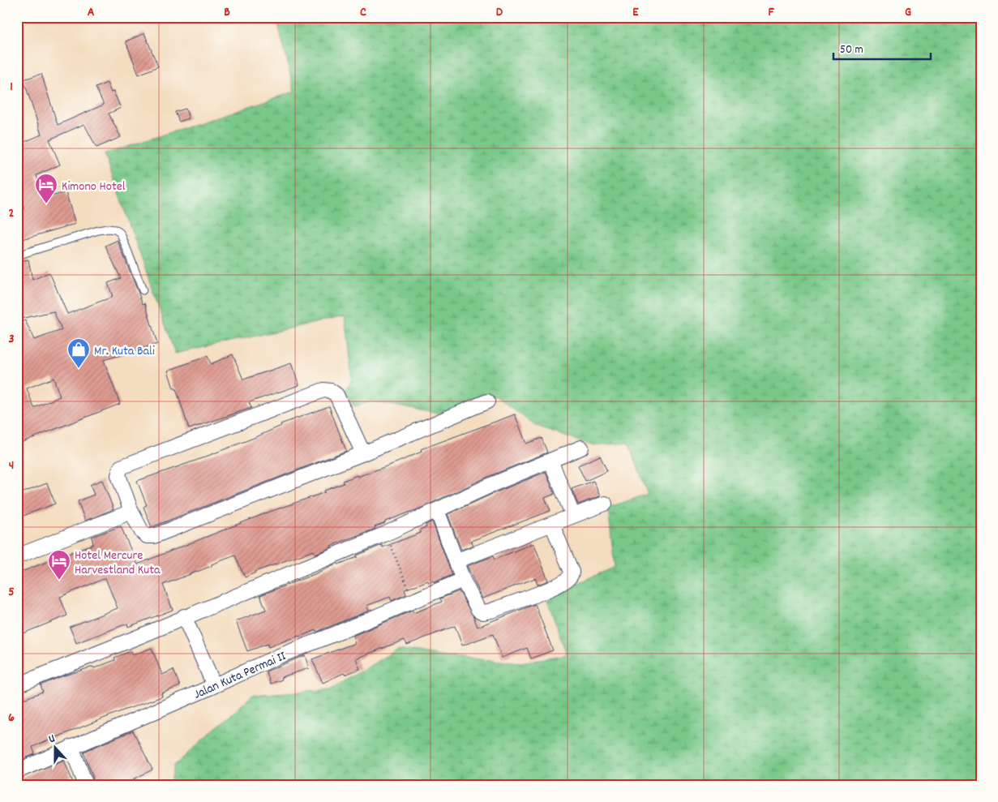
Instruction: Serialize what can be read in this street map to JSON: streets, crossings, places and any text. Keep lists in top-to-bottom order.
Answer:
{
  "streets": {
    "street": ["Jalan Kuta Permai II"]
  },
  "places": {
    "hotel": ["Kimono Hotel", "Hotel Mercure Harvestland Kuta"],
    "shop": ["Mr. Kuta Bali"]
  },
  "scale_bar": "50 m",
  "north": "top",
  "grid": {
    "columns": [
      "A",
      "B",
      "C",
      "D",
      "E",
      "F",
      "G"
    ],
    "rows": [
      "1",
      "2",
      "3",
      "4",
      "5",
      "6"
    ]
  }
}
